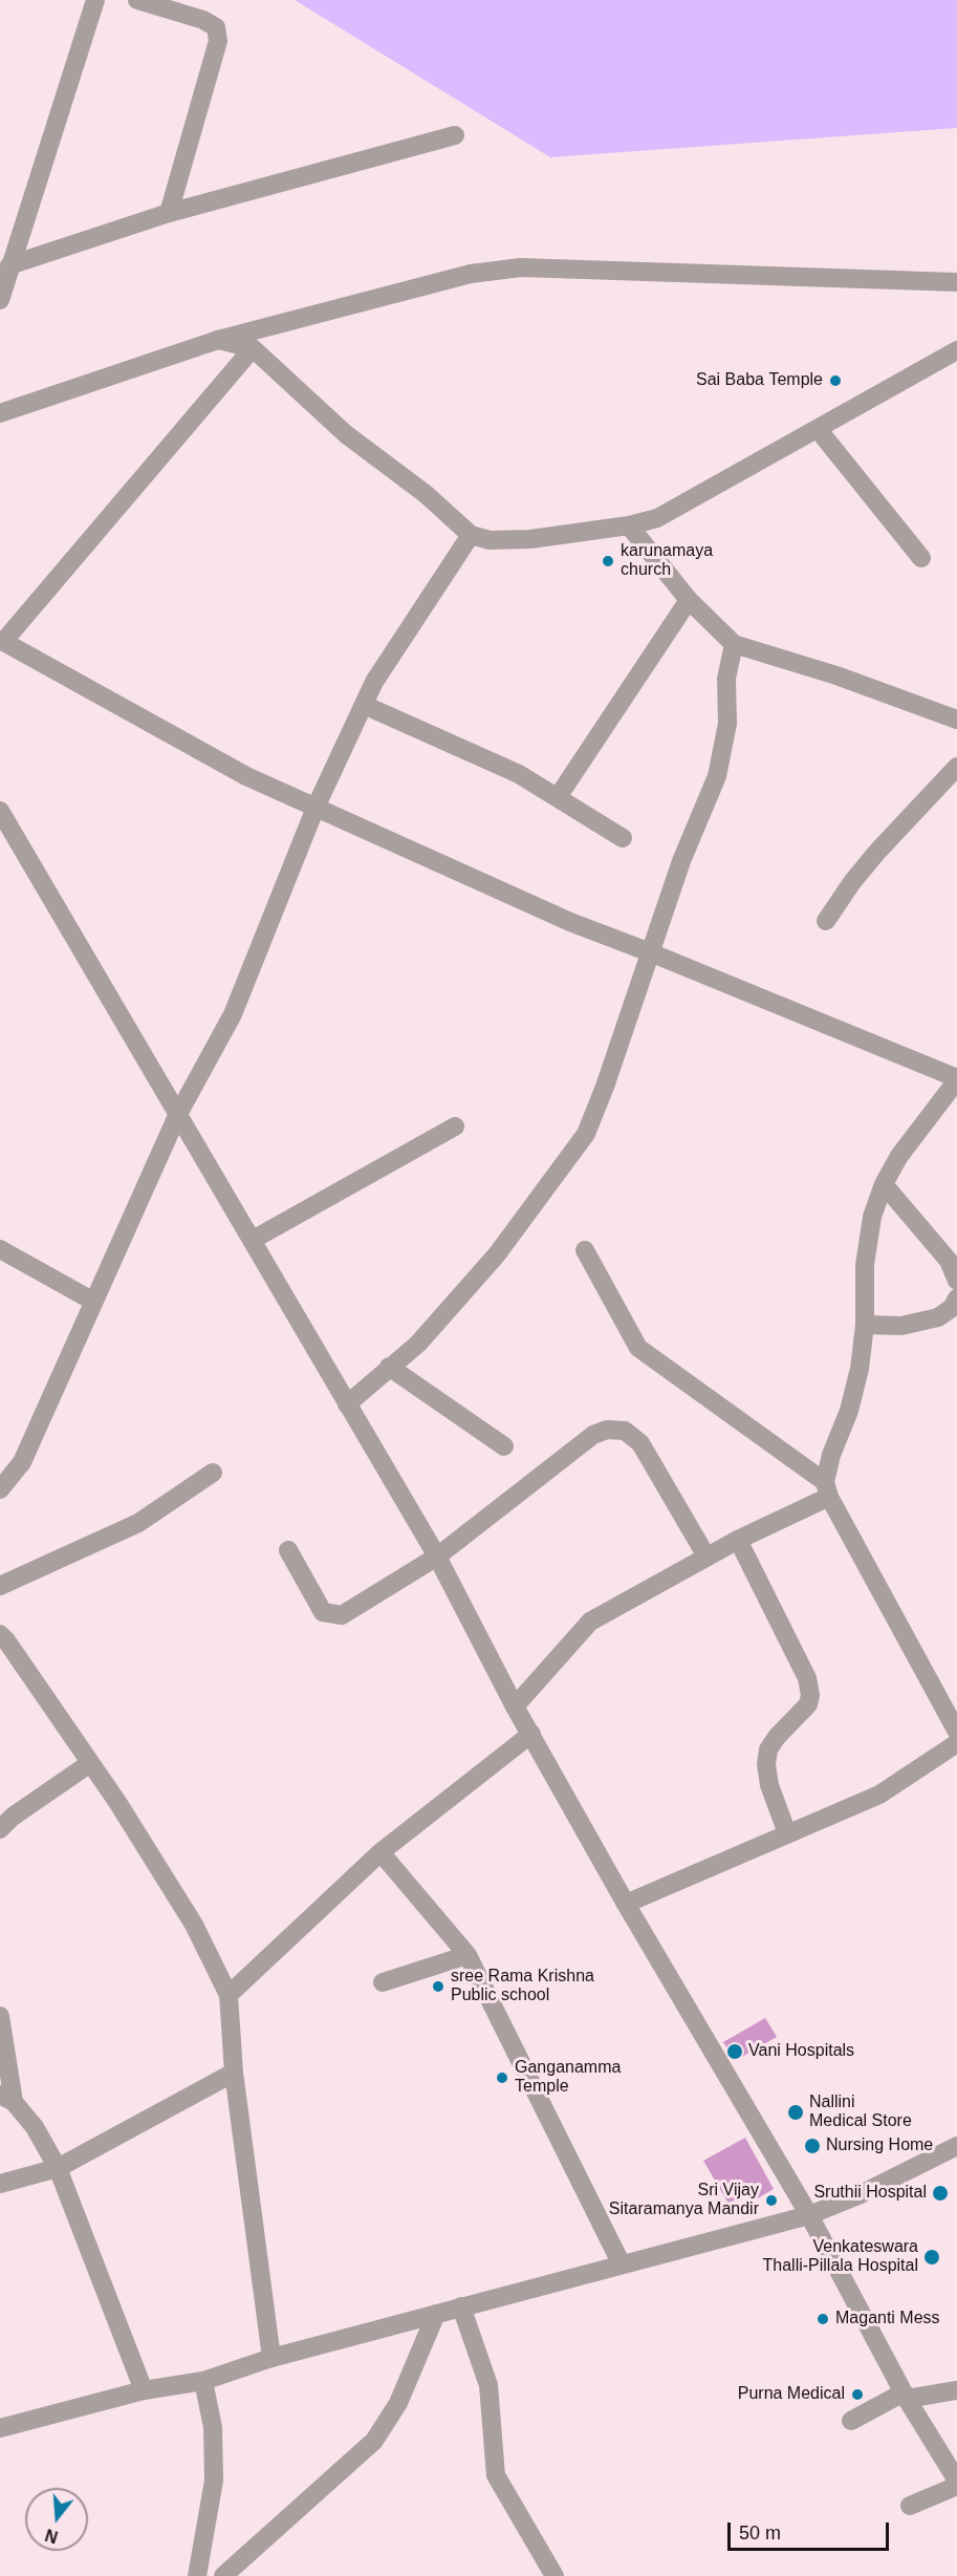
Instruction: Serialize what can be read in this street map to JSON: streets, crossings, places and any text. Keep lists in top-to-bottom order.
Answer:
{
  "places": [
    "Sai Baba Temple",
    "karunamaya church",
    "sree Rama Krishna Public school",
    "Vani Hospitals",
    "Ganganamma Temple",
    "Nallini Medical Store",
    "Nursing Home",
    "Sruthii Hospital",
    "Sri Vijay Sitaramanya Mandir",
    "Venkateswara Thalli-Pillala Hospital",
    "Maganti Mess",
    "Purna Medical"
  ],
  "scale_bar": "50 m",
  "north": "bottom"
}
